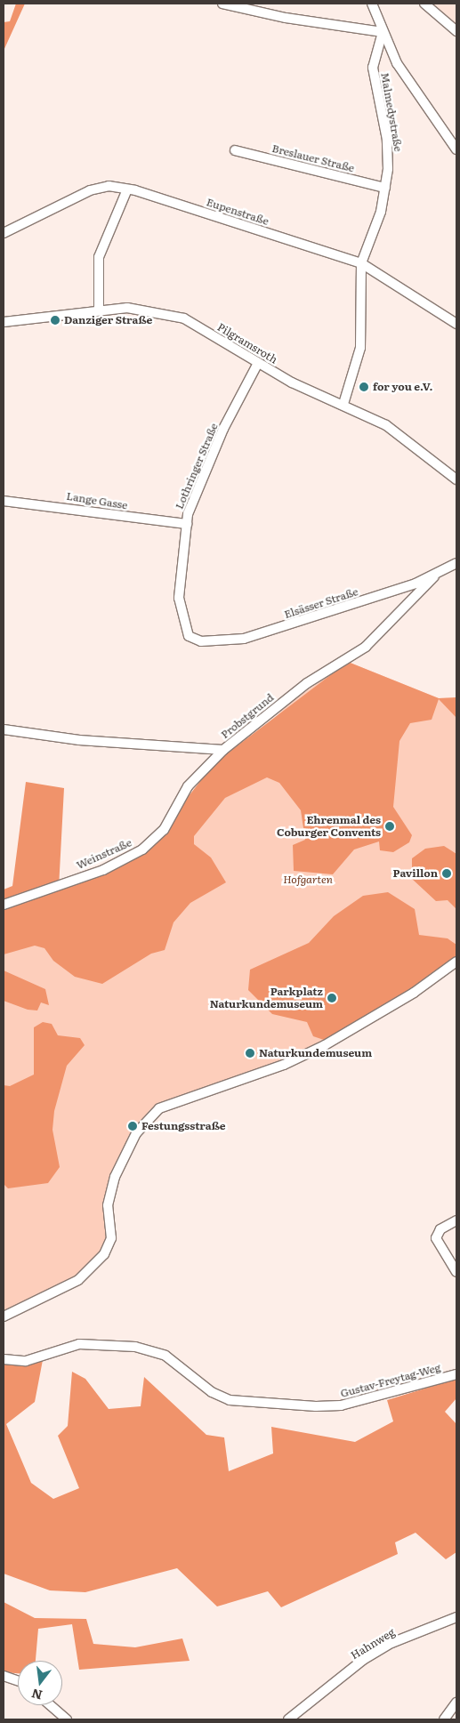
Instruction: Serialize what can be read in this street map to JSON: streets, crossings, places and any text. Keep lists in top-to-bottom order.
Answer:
{
  "streets": {
    "street": [
      "Malmedystraße",
      "Breslauer Straße",
      "Eupenstraße",
      "Pilgramsroth",
      "Lothringer Straße",
      "Lange Gasse",
      "Elsässer Straße",
      "Probstgrund",
      "Weinstraße",
      "Gustav-Freytag-Weg",
      "Hahnweg"
    ]
  },
  "crossings": [
    ["Malmedystraße", "Breslauer Straße"],
    ["Malmedystraße", "Eupenstraße"],
    ["Malmedystraße", "Pilgramsroth"],
    ["Pilgramsroth", "Lothringer Straße"],
    ["Lothringer Straße", "Lange Gasse"],
    ["Lothringer Straße", "Elsässer Straße"],
    ["Elsässer Straße", "Probstgrund"],
    ["Probstgrund", "Weinstraße"]
  ],
  "parks": ["Hofgarten"],
  "places": [
    "Danziger Straße",
    "for you e.V.",
    "Ehrenmal des Coburger Convents",
    "Pavillon",
    "Parkplatz Naturkundemuseum",
    "Naturkundemuseum",
    "Festungsstraße"
  ],
  "north": "bottom"
}
